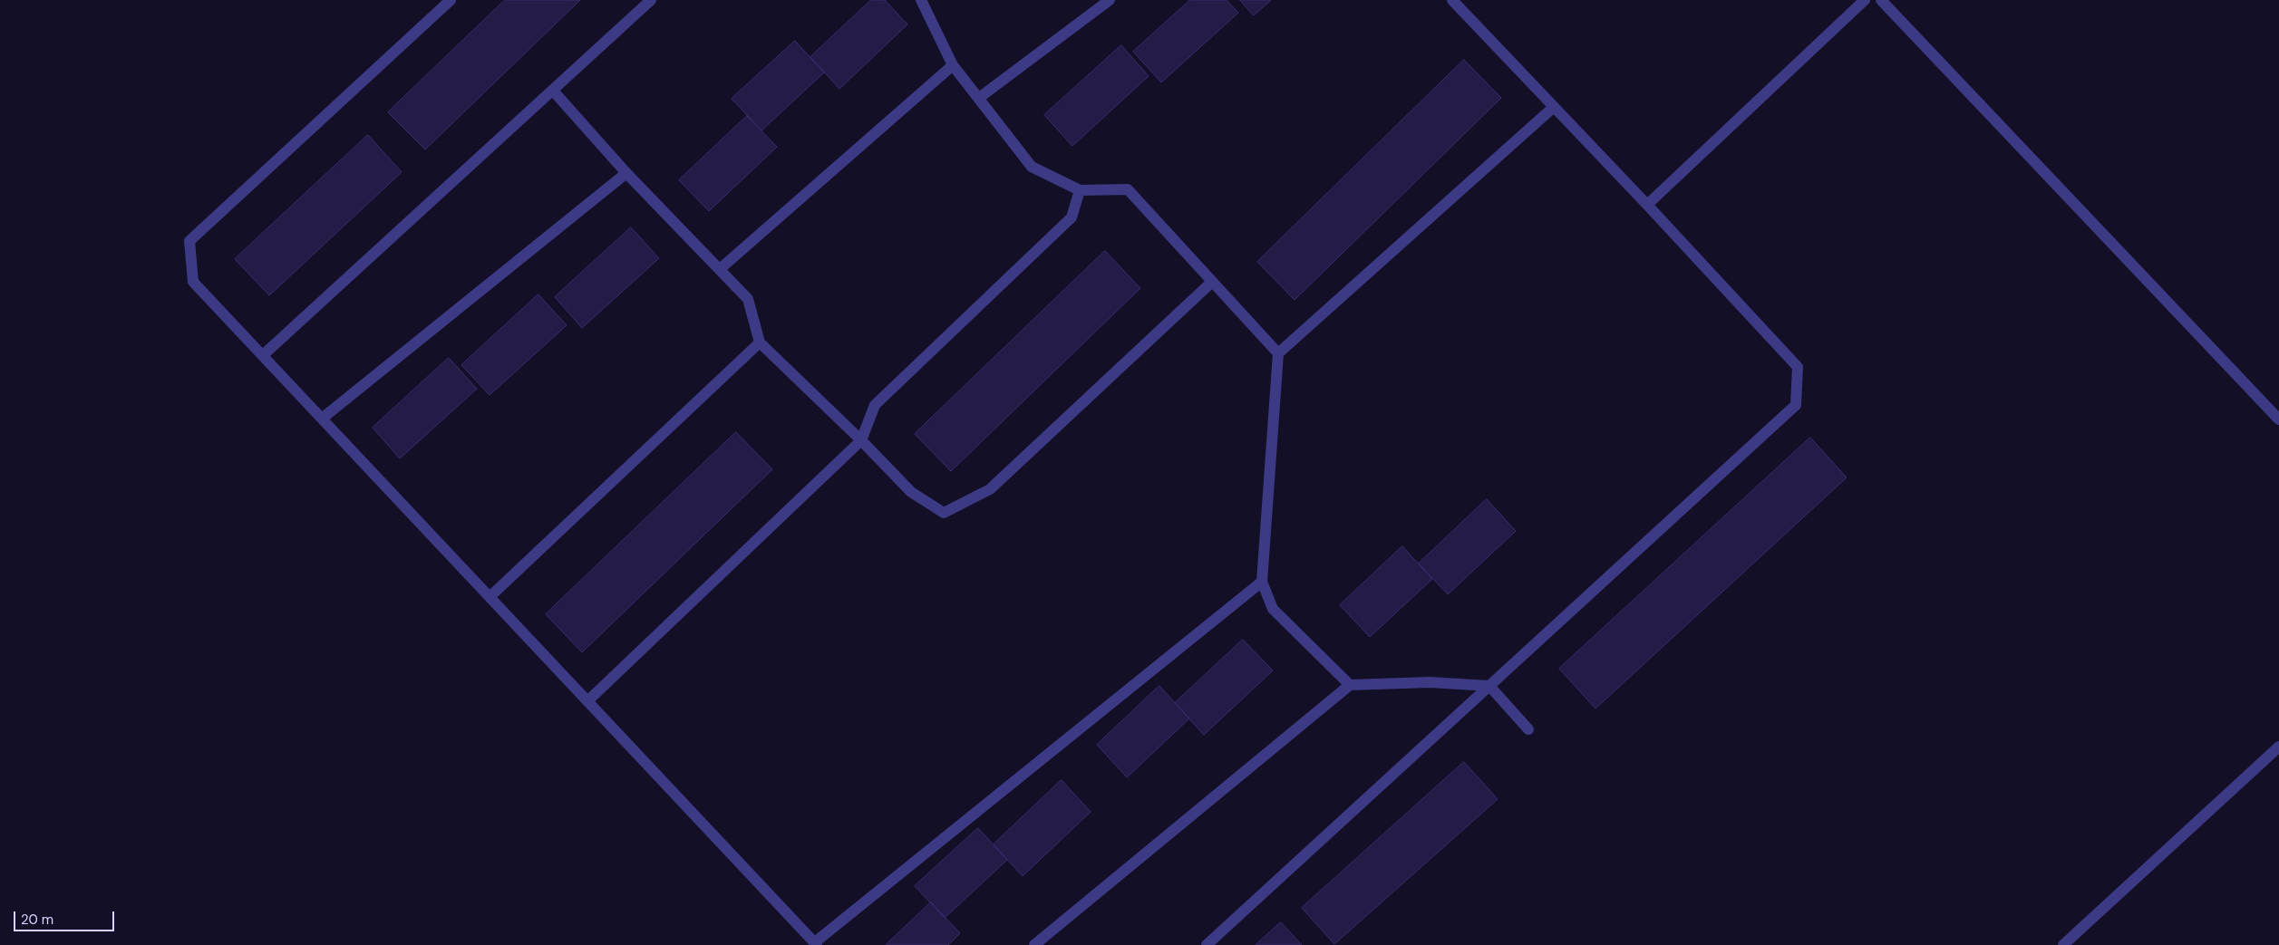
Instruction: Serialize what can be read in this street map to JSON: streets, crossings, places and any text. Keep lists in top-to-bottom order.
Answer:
{
  "scale_bar": "20 m"
}
